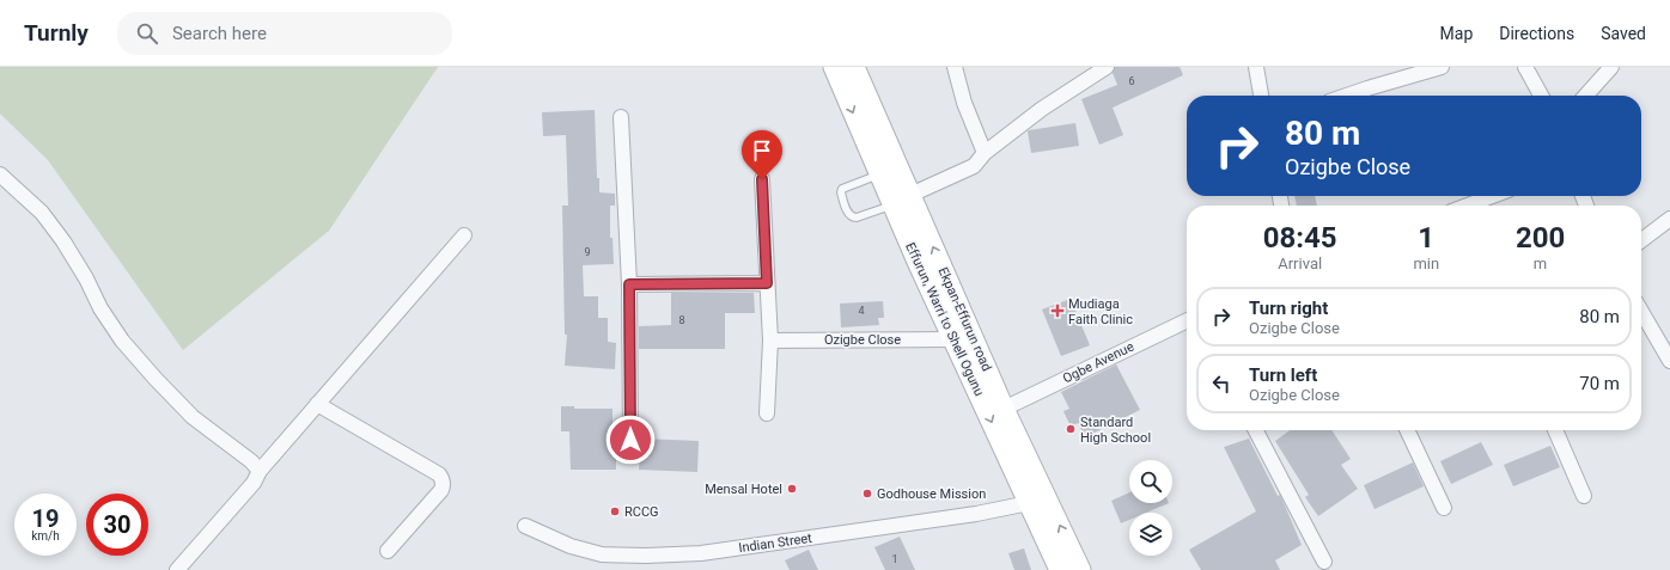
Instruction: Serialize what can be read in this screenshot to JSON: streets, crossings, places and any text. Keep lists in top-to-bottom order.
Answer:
{
  "streets": {
    "main road": ["Effurun, Warri to Shell Ogunu", "Ekpan-Effurun road"],
    "street": ["Ozigbe Close", "Ogbe Avenue", "Indian Street"]
  },
  "crossings": [
    ["Effurun, Warri to Shell Ogunu", "Ekpan-Effurun road"],
    ["Effurun, Warri to Shell Ogunu", "Ozigbe Close"],
    ["Effurun, Warri to Shell Ogunu", "Indian Street"],
    ["Ekpan-Effurun road", "Ogbe Avenue"]
  ],
  "one_way": ["Effurun, Warri to Shell Ogunu", "Ekpan-Effurun road"],
  "places": {
    "health": ["Mudiaga Faith Clinic"],
    "other": [
      "Standard High School",
      "Mensal Hotel",
      "Godhouse Mission",
      "RCCG"
    ]
  },
  "house_numbers": [
    "6",
    "9",
    "4",
    "8",
    "1"
  ],
  "page": {
    "header": "Turnly",
    "search": "Search here",
    "nav": ["Map", "Directions", "Saved"],
    "turn": ["80 m", "Ozigbe Close"],
    "eta": [
      "08:45",
      "Arrival",
      "1",
      "min",
      "200",
      "m"
    ],
    "list": [
      {
        "name": "Turn right",
        "note": "Ozigbe Close",
        "value": "80 m"
      },
      {
        "name": "Turn left",
        "note": "Ozigbe Close",
        "value": "70 m"
      }
    ],
    "speed": "19 km/h",
    "limit": "30"
  }
}
